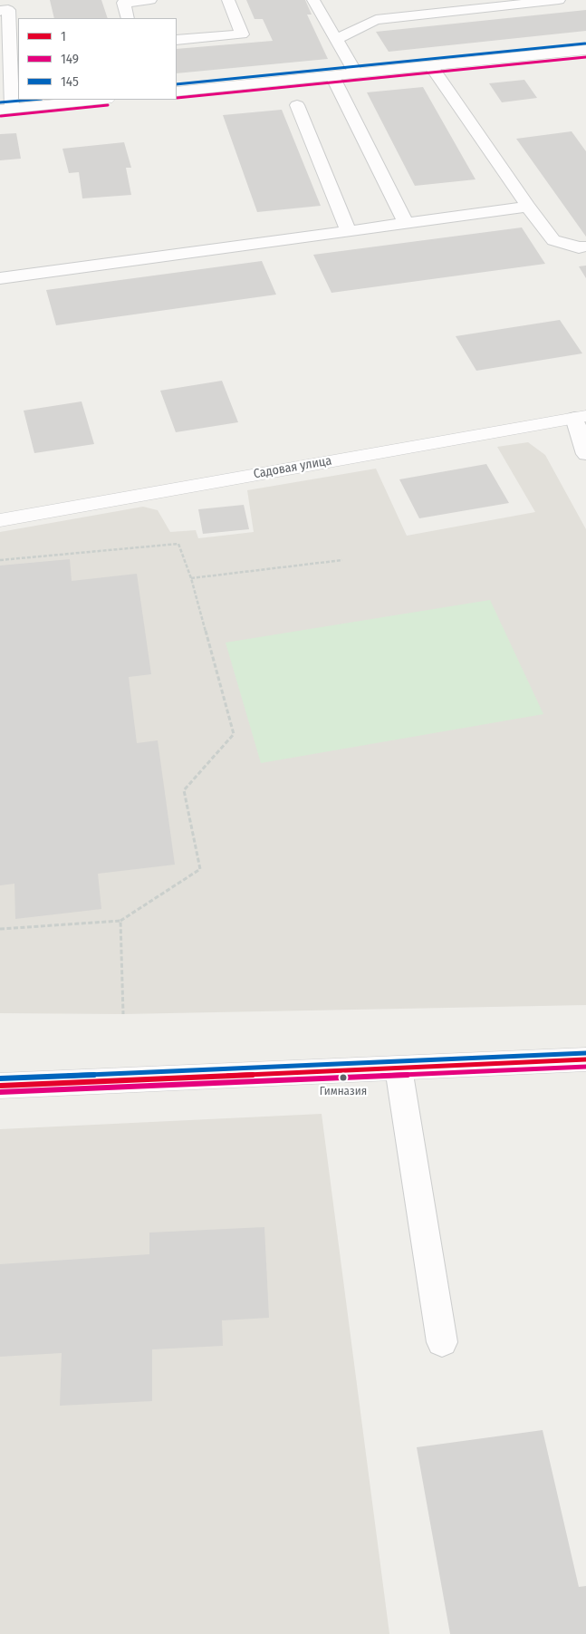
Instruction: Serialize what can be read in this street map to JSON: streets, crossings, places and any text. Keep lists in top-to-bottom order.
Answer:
{
  "streets": {
    "street": ["Садовая улица"]
  },
  "places": ["Гимназия"],
  "lines": ["transit line 145", "transit line 149", "transit line 1"],
  "legend": ["1", "149", "145"]
}
